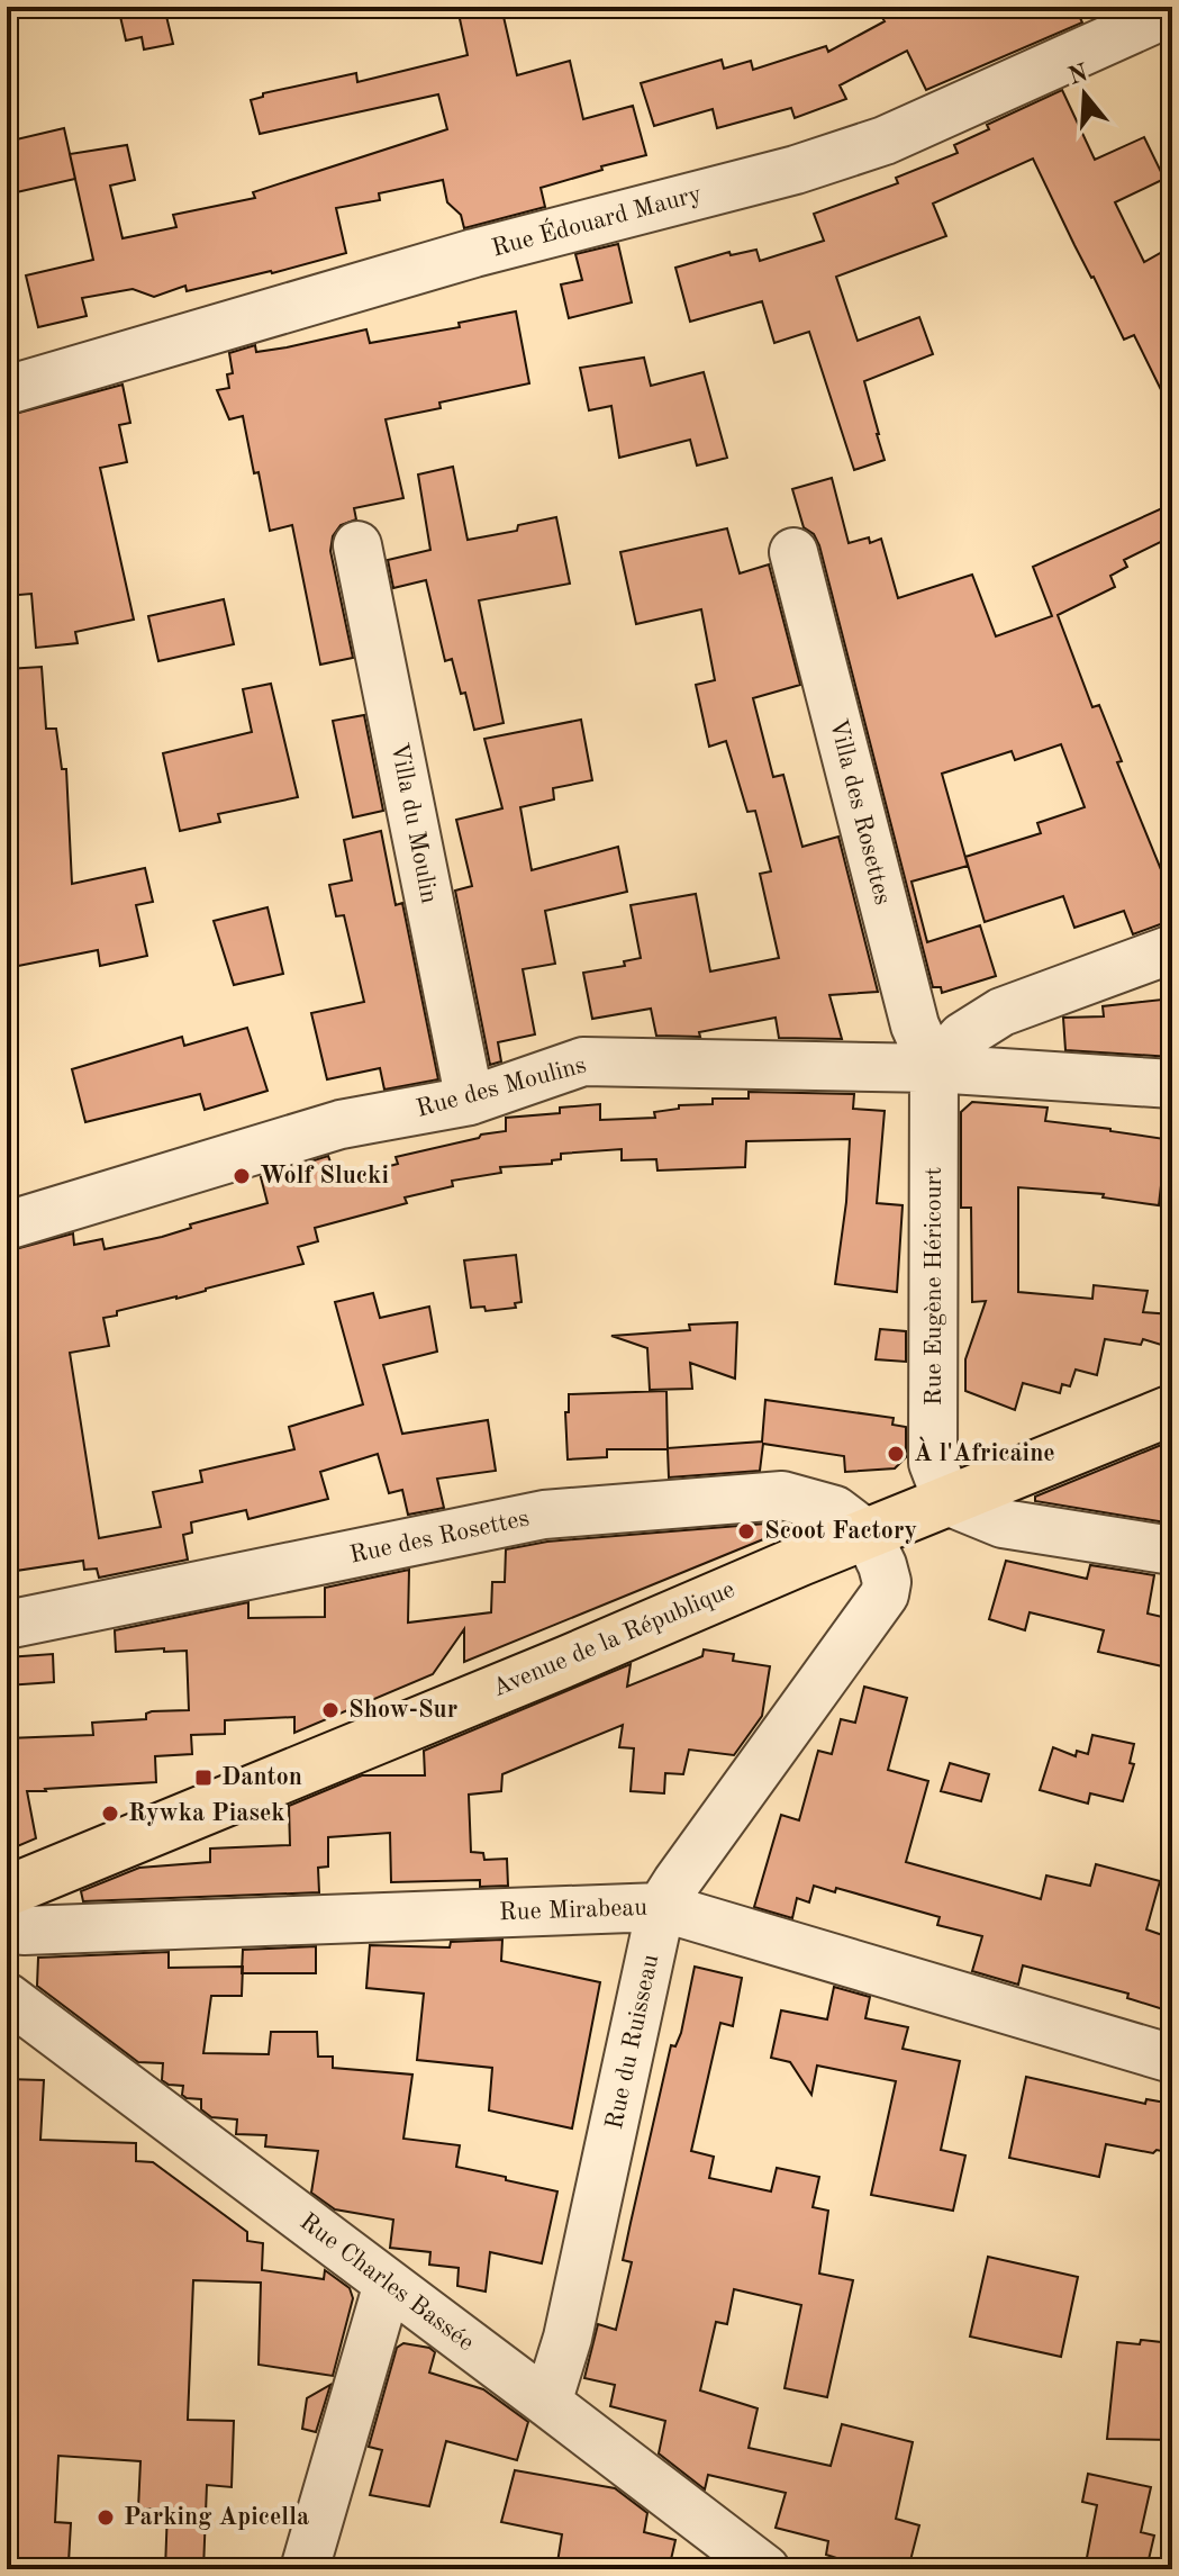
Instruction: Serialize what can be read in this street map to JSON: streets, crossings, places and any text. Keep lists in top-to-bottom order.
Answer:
{
  "streets": {
    "main road": ["Avenue de la République"],
    "street": [
      "Rue Édouard Maury",
      "Villa des Rosettes",
      "Villa du Moulin",
      "Rue des Moulins",
      "Rue Eugène Héricourt",
      "Rue des Rosettes",
      "Rue Mirabeau",
      "Rue du Ruisseau",
      "Rue Charles Bassée"
    ]
  },
  "crossings": [
    ["Villa des Rosettes", "Rue des Moulins"],
    ["Villa des Rosettes", "Rue Eugène Héricourt"],
    ["Villa du Moulin", "Rue des Moulins"],
    ["Rue des Moulins", "Rue Eugène Héricourt"],
    ["Rue Eugène Héricourt", "Avenue de la République"],
    ["Rue des Rosettes", "Avenue de la République"],
    ["Rue des Rosettes", "Rue du Ruisseau"],
    ["Avenue de la République", "Rue du Ruisseau"],
    ["Rue Mirabeau", "Rue du Ruisseau"],
    ["Rue du Ruisseau", "Rue Charles Bassée"]
  ],
  "places": {
    "other": [
      "Wolf Slucki",
      "À l'Africaine",
      "Scoot Factory",
      "Show-Sur",
      "Rywka Piasek",
      "Parking Apicella"
    ],
    "transit": ["Danton"]
  },
  "north": "top"
}
